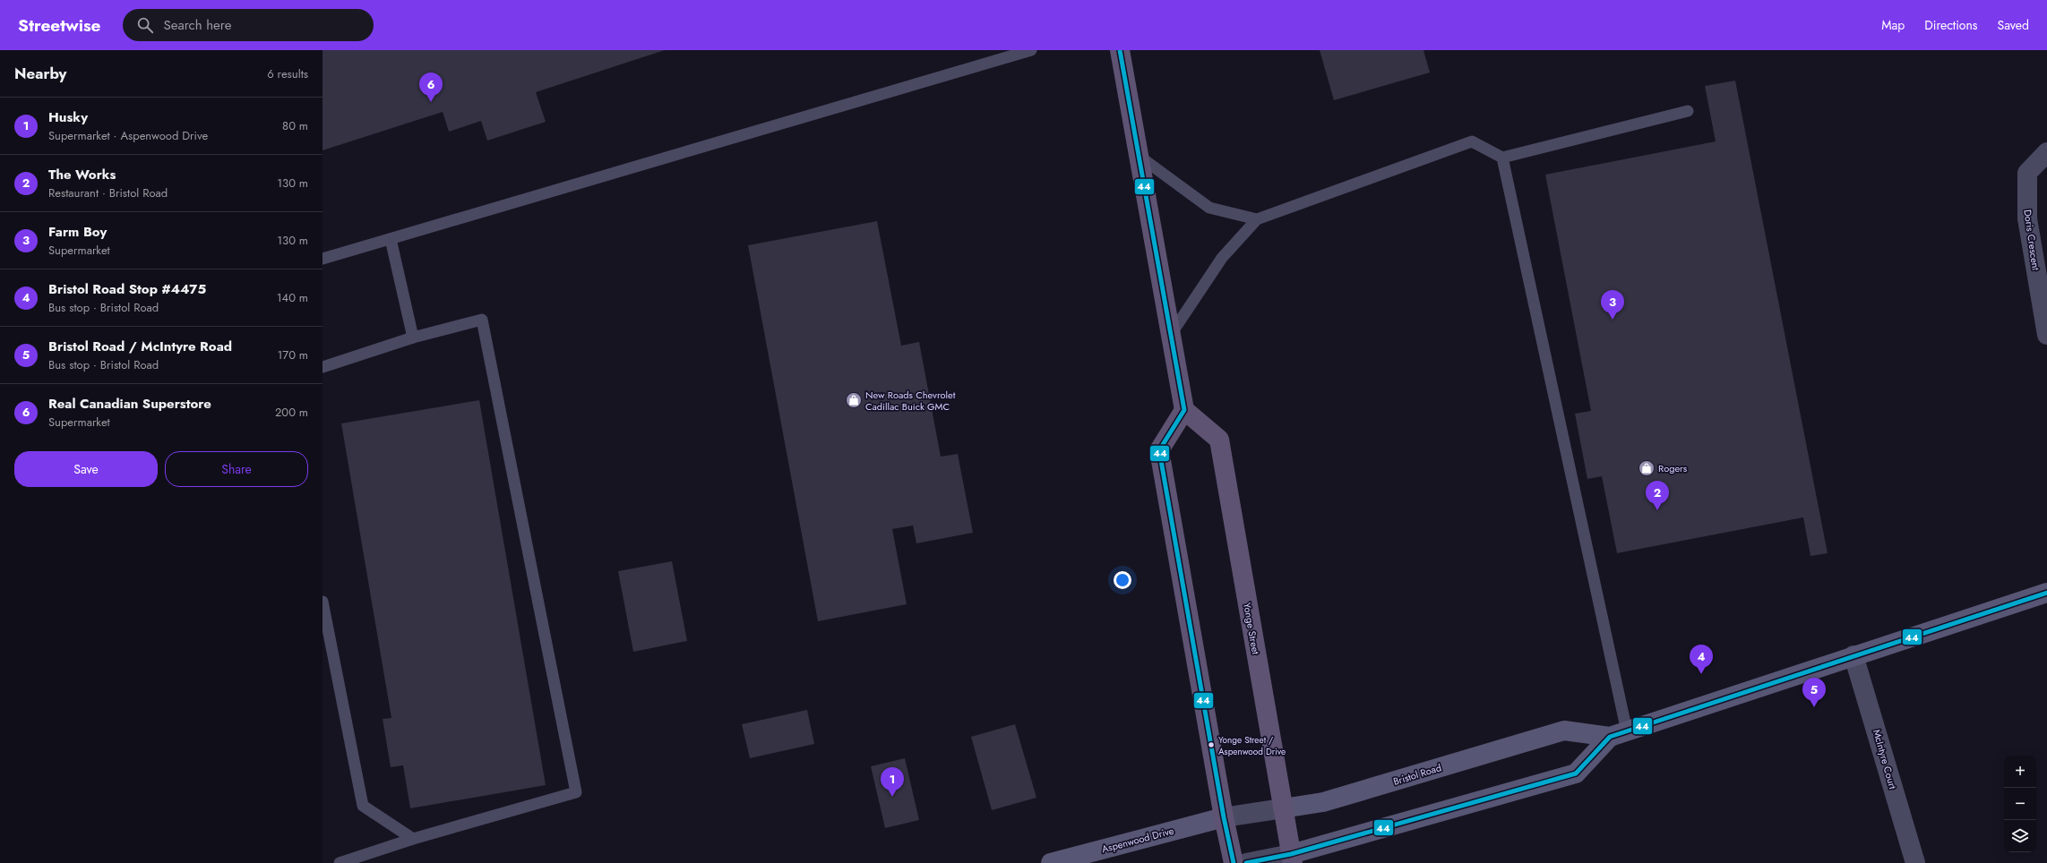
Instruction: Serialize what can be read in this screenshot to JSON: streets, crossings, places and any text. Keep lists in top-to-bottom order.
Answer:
{
  "streets": {
    "main road": ["Yonge Street"],
    "street": [
      "Doris Crescent",
      "McIntyre Court",
      "Bristol Road",
      "Aspenwood Drive"
    ]
  },
  "crossings": [
    ["Yonge Street", "Bristol Road"],
    ["McIntyre Court", "Bristol Road"],
    ["Bristol Road", "Aspenwood Drive"]
  ],
  "places": {
    "shop": ["New Roads Chevrolet Cadillac Buick GMC", "Rogers"],
    "other": ["Yonge Street / Aspenwood Drive"]
  },
  "lines": ["transit line 44"],
  "page": {
    "header": "Streetwise",
    "search": "Search here",
    "nav": ["Map", "Directions", "Saved"],
    "heading": ["Nearby", "6 results"],
    "pins": [
      "6",
      "3",
      "2",
      "4",
      "5",
      "1"
    ],
    "list": [
      {
        "mark": "1",
        "name": "Husky",
        "note": "Supermarket · Aspenwood Drive",
        "value": "80 m"
      },
      {
        "mark": "2",
        "name": "The Works",
        "note": "Restaurant · Bristol Road",
        "value": "130 m"
      },
      {
        "mark": "3",
        "name": "Farm Boy",
        "note": "Supermarket",
        "value": "130 m"
      },
      {
        "mark": "4",
        "name": "Bristol Road Stop #4475",
        "note": "Bus stop · Bristol Road",
        "value": "140 m"
      },
      {
        "mark": "5",
        "name": "Bristol Road / McIntyre Road",
        "note": "Bus stop · Bristol Road",
        "value": "170 m"
      },
      {
        "mark": "6",
        "name": "Real Canadian Superstore",
        "note": "Supermarket",
        "value": "200 m"
      }
    ],
    "buttons": ["Save", "Share"],
    "map_buttons": ["+", "−"]
  }
}
